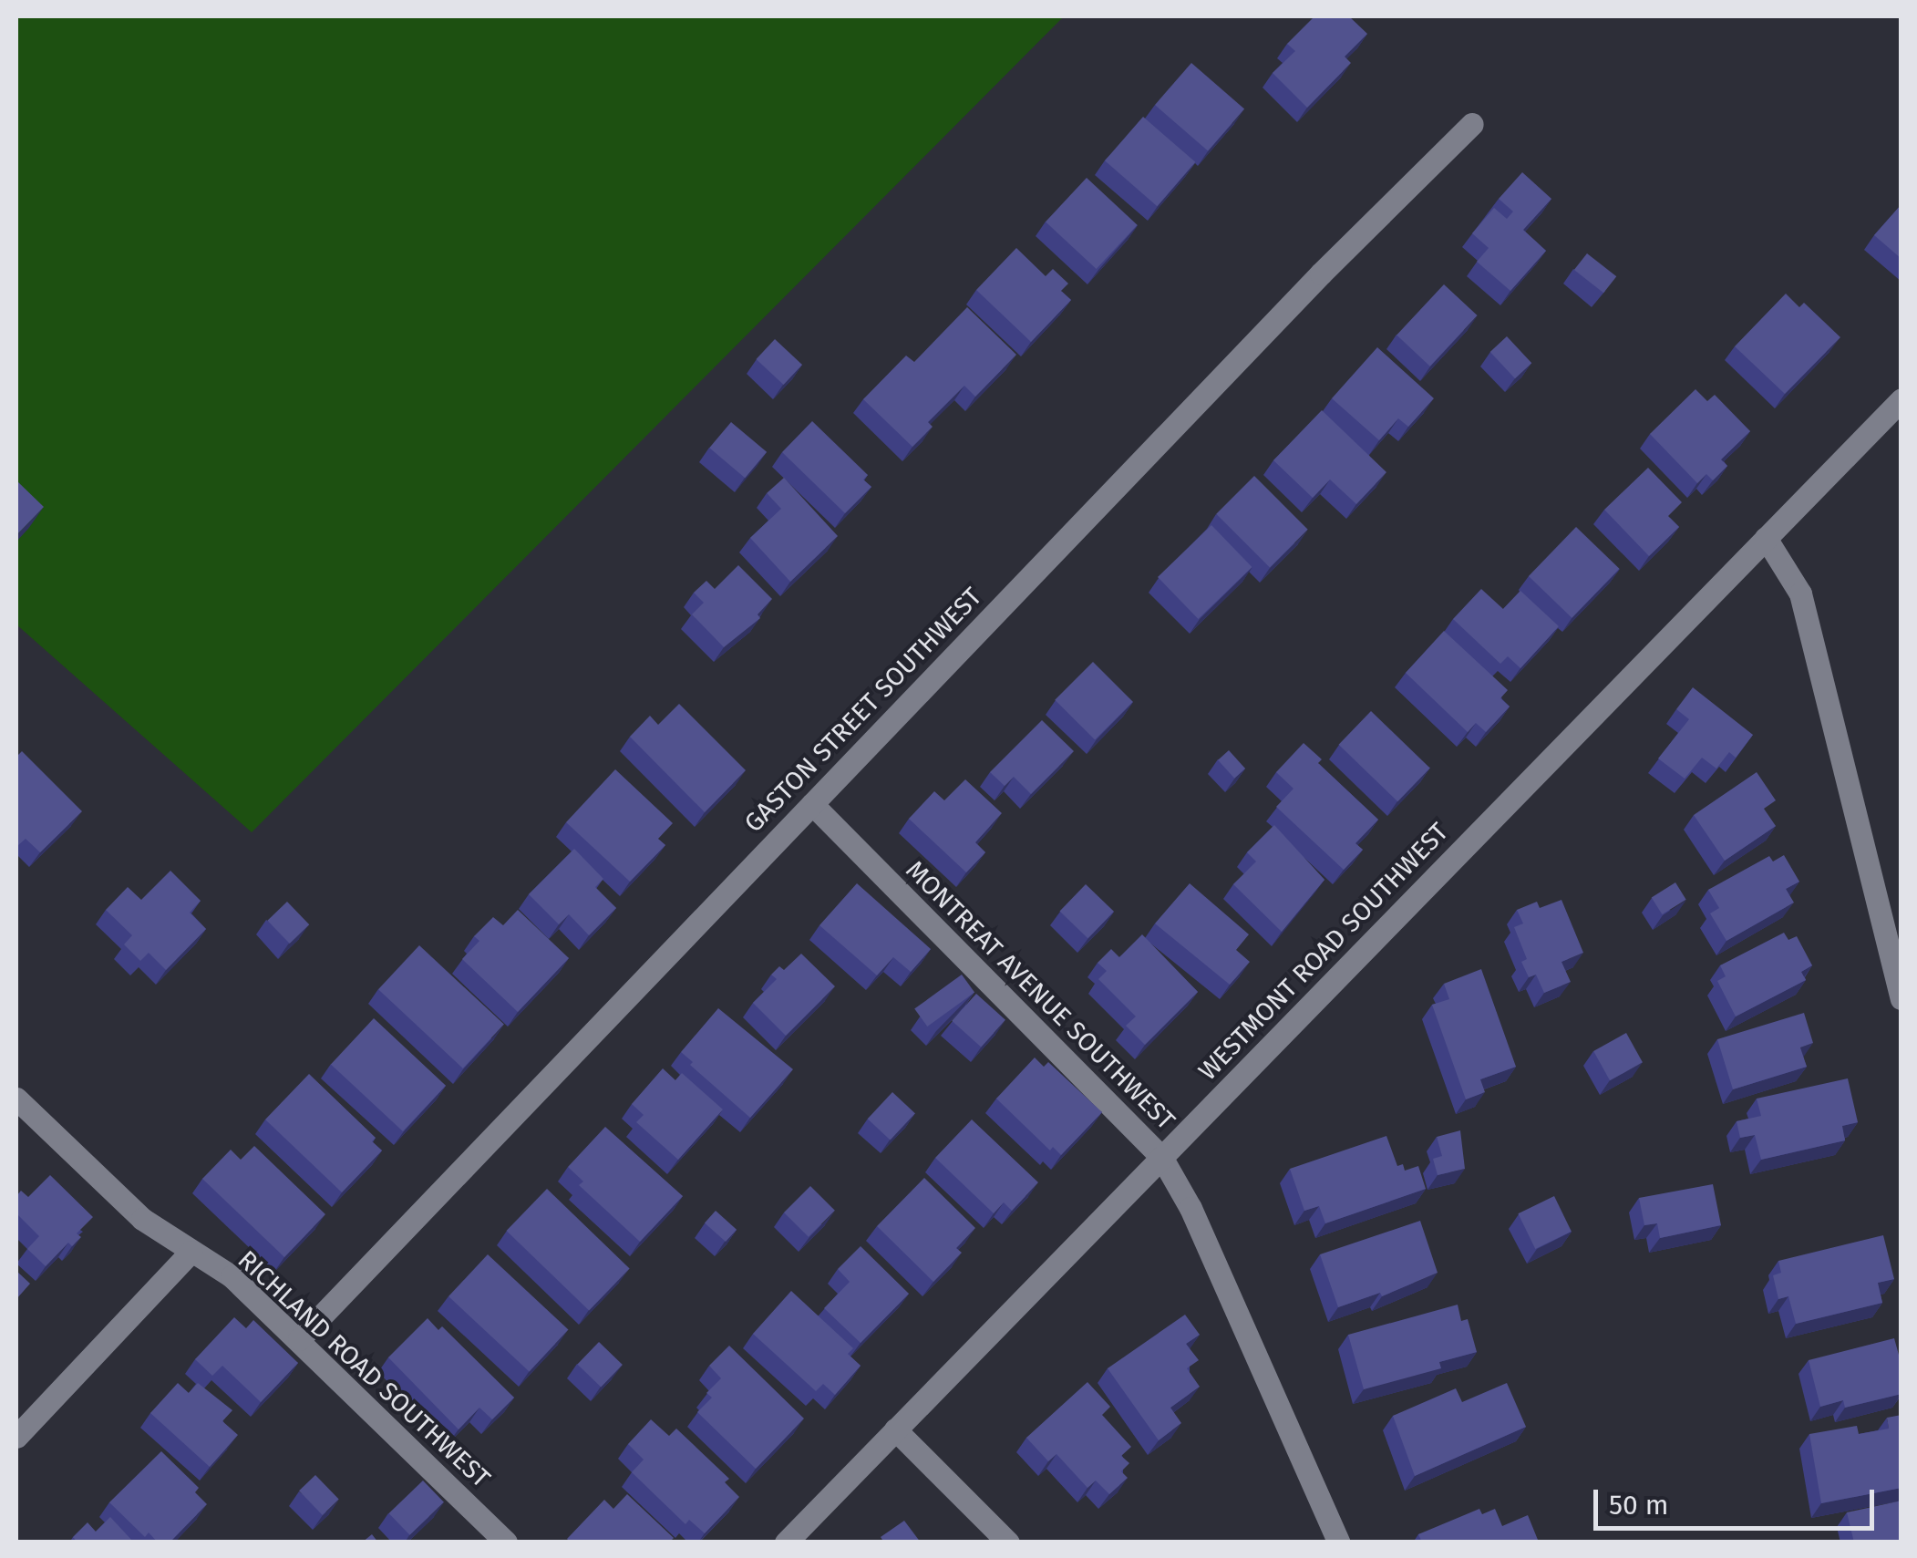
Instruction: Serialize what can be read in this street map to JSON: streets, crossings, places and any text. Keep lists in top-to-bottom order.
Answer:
{
  "streets": {
    "street": [
      "GASTON STREET SOUTHWEST",
      "WESTMONT ROAD SOUTHWEST",
      "MONTREAT AVENUE SOUTHWEST",
      "RICHLAND ROAD SOUTHWEST"
    ]
  },
  "crossings": [
    ["GASTON STREET SOUTHWEST", "MONTREAT AVENUE SOUTHWEST"],
    ["GASTON STREET SOUTHWEST", "RICHLAND ROAD SOUTHWEST"],
    ["WESTMONT ROAD SOUTHWEST", "MONTREAT AVENUE SOUTHWEST"]
  ],
  "scale_bar": "50 m"
}
